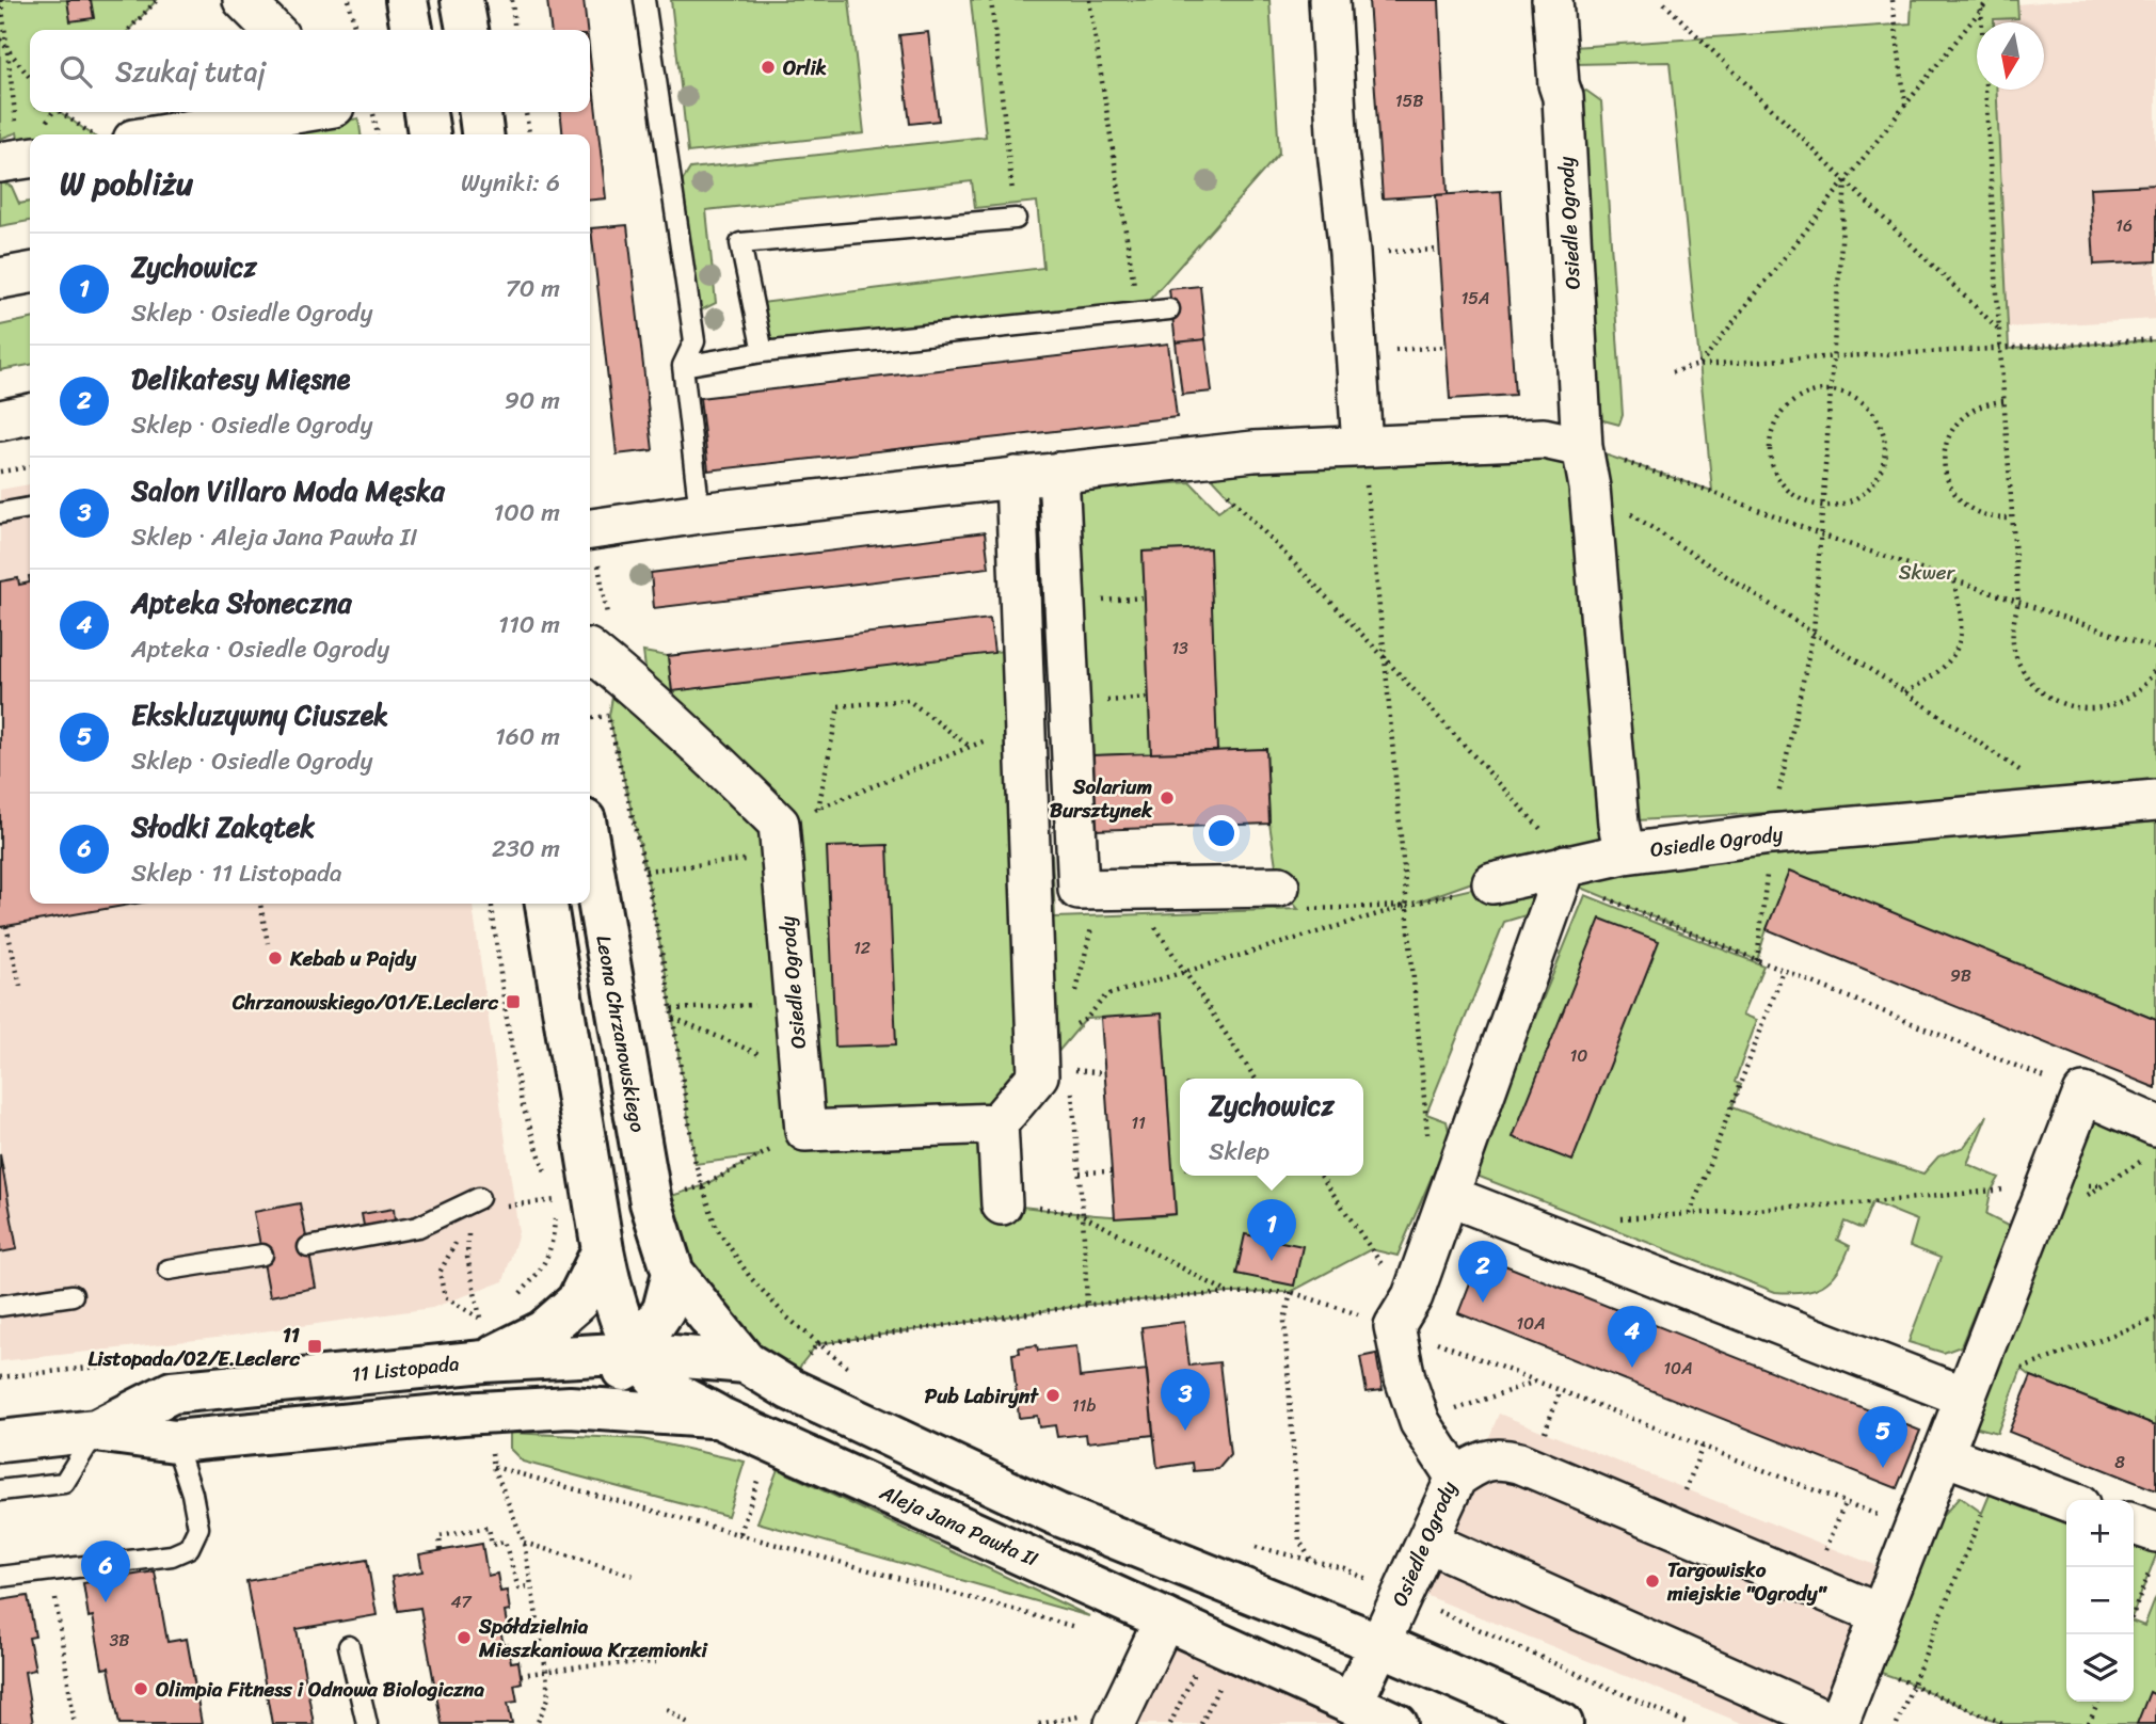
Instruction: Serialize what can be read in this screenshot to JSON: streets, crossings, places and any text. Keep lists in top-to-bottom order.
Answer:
{
  "streets": {
    "street": [
      "Osiedle Ogrody",
      "Leona Chrzanowskiego",
      "11 Listopada",
      "Aleja Jana Pawła II"
    ]
  },
  "crossings": [
    ["11 Listopada", "Aleja Jana Pawła II"]
  ],
  "parks": ["Skwer"],
  "places": {
    "other": [
      "Orlik",
      "Solarium Bursztynek",
      "Kebab u Pajdy",
      "Pub Labirynt",
      "Targowisko miejskie \"Ogrody\"",
      "Spółdzielnia Mieszkaniowa Krzemionki",
      "Olimpia Fitness i Odnowa Biologiczna"
    ],
    "transit": ["Chrzanowskiego/01/E.Leclerc", "11 Listopada/02/E.Leclerc"]
  },
  "house_numbers": [
    "15B",
    "16",
    "15A",
    "13",
    "12",
    "9B",
    "10",
    "11",
    "10A",
    "10A",
    "11b",
    "8",
    "47",
    "3B"
  ],
  "north": "bottom",
  "page": {
    "search": "Szukaj tutaj",
    "heading": ["W pobliżu", "Wyniki: 6"],
    "list": [
      {
        "mark": "1",
        "name": "Zychowicz",
        "note": "Sklep · Osiedle Ogrody",
        "value": "70 m"
      },
      {
        "mark": "2",
        "name": "Delikatesy Mięsne",
        "note": "Sklep · Osiedle Ogrody",
        "value": "90 m"
      },
      {
        "mark": "3",
        "name": "Salon Villaro Moda Męska",
        "note": "Sklep · Aleja Jana Pawła II",
        "value": "100 m"
      },
      {
        "mark": "4",
        "name": "Apteka Słoneczna",
        "note": "Apteka · Osiedle Ogrody",
        "value": "110 m"
      },
      {
        "mark": "5",
        "name": "Ekskluzywny Ciuszek",
        "note": "Sklep · Osiedle Ogrody",
        "value": "160 m"
      },
      {
        "mark": "6",
        "name": "Słodki Zakątek",
        "note": "Sklep · 11 Listopada",
        "value": "230 m"
      }
    ],
    "popup": ["Zychowicz", "Sklep"],
    "pins": [
      "1",
      "2",
      "4",
      "3",
      "5",
      "6"
    ],
    "map_buttons": ["+", "−"]
  }
}
